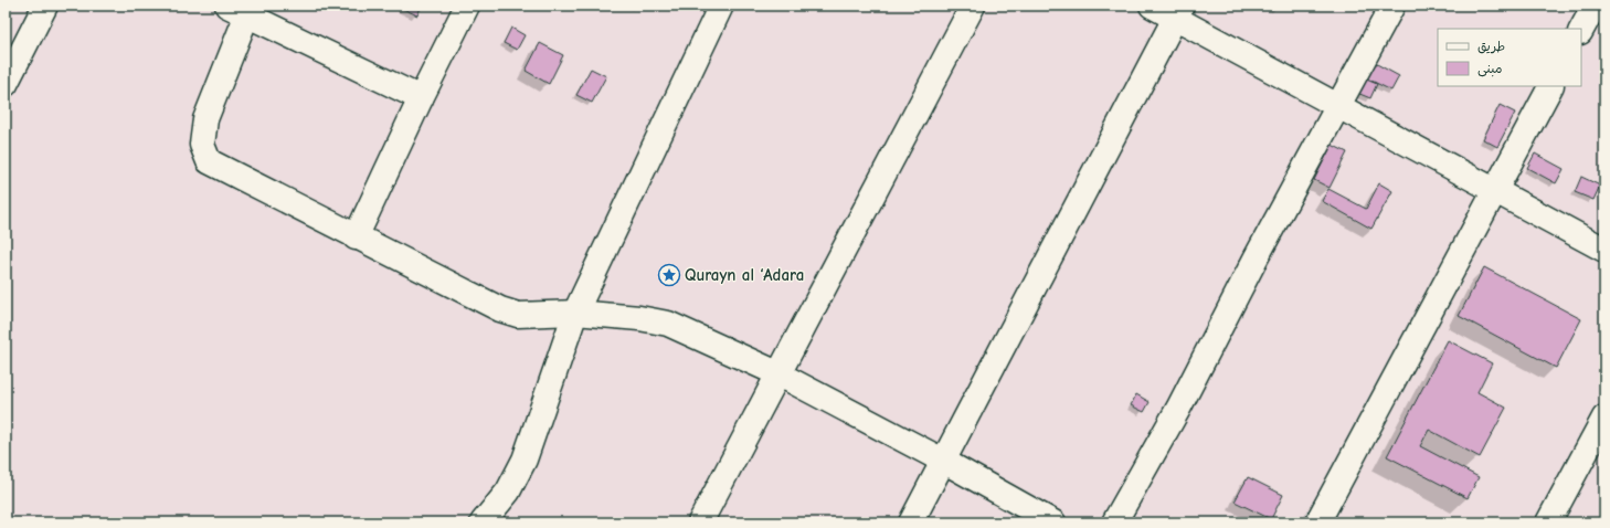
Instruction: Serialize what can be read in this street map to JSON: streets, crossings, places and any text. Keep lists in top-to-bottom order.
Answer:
{
  "places": {
    "place": ["Qurayn al ‘Adara"]
  },
  "legend": ["طريق", "مبنى"]
}
